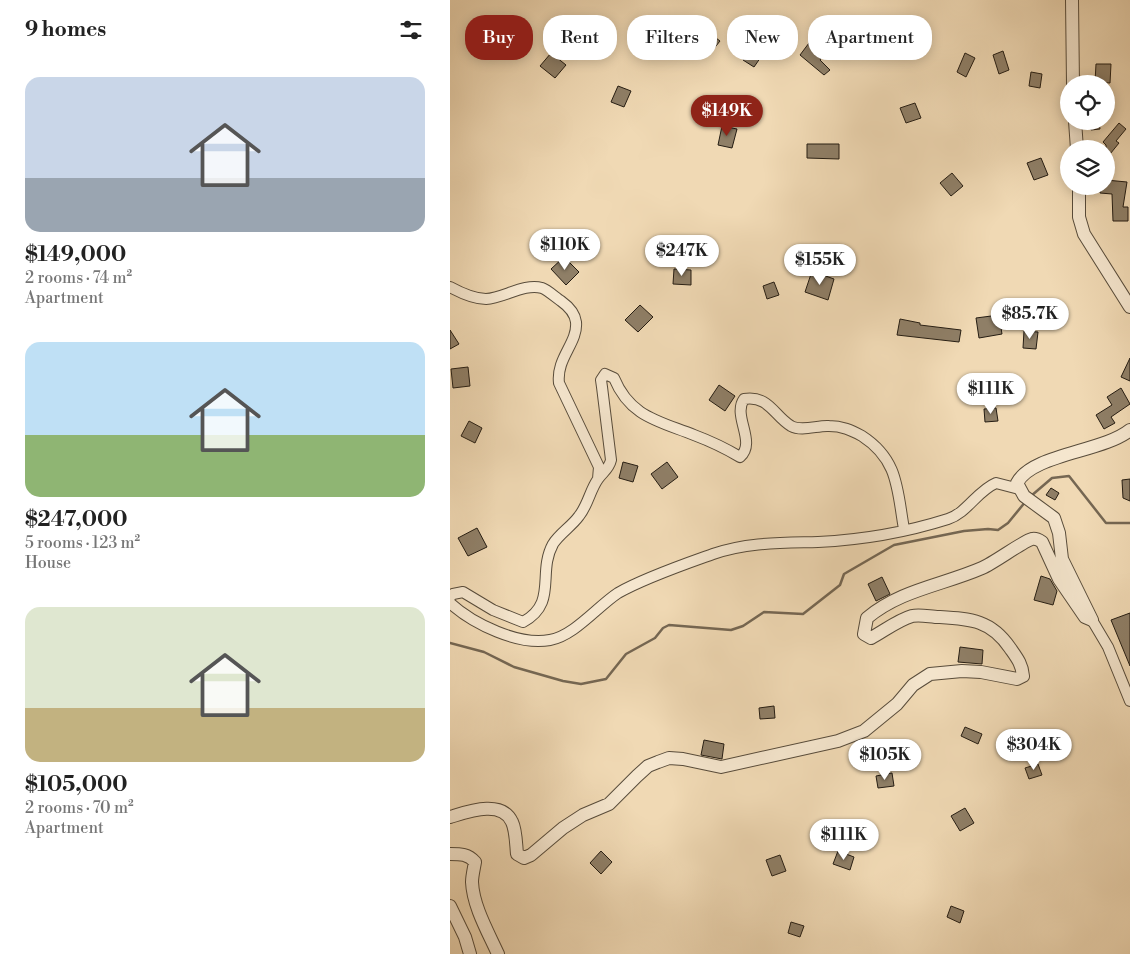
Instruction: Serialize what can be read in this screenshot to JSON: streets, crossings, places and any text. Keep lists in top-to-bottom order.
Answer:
{
  "page": {
    "heading": "9 homes",
    "chip": [
      "Buy",
      "Rent",
      "Filters",
      "New",
      "Apartment"
    ],
    "list": [
      {
        "name": "$149,000",
        "note": "2 rooms · 74 m² · Apartment"
      },
      {
        "name": "$247,000",
        "note": "5 rooms · 123 m² · House"
      },
      {
        "name": "$105,000",
        "note": "2 rooms · 70 m² · Apartment"
      }
    ],
    "price": [
      "$149K",
      "$110K",
      "$247K",
      "$155K",
      "$85.7K",
      "$111K",
      "$304K",
      "$105K",
      "$111K"
    ]
  }
}
